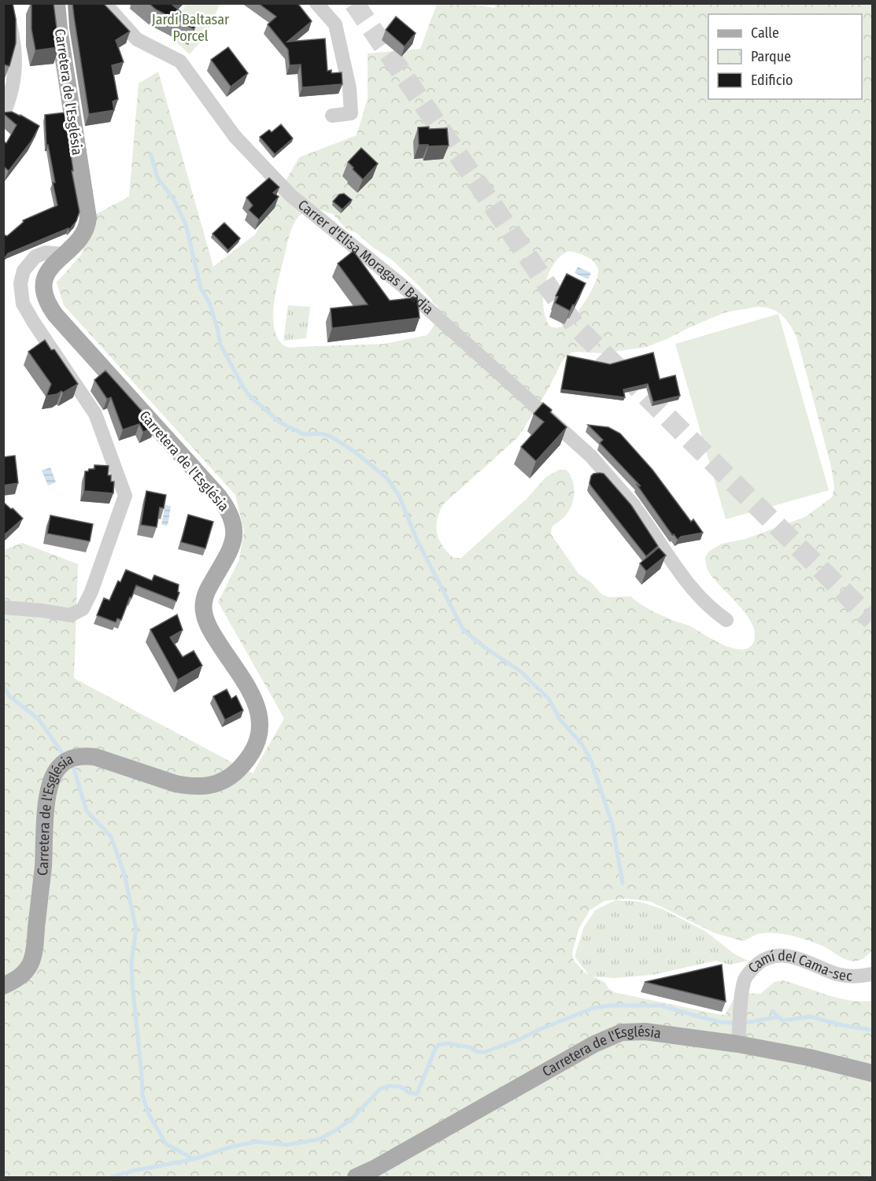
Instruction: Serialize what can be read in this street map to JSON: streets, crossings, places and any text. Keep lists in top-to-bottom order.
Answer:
{
  "streets": {
    "main road": ["Carretera de l'Església"],
    "street": ["Carrer d'Elisa Moragas i Badia", "Camí del Cama-sec"]
  },
  "crossings": [
    ["Carretera de l'Església", "Camí del Cama-sec"]
  ],
  "parks": ["Jardí Baltasar Porcel"],
  "legend": ["Calle", "Parque", "Edificio"]
}
